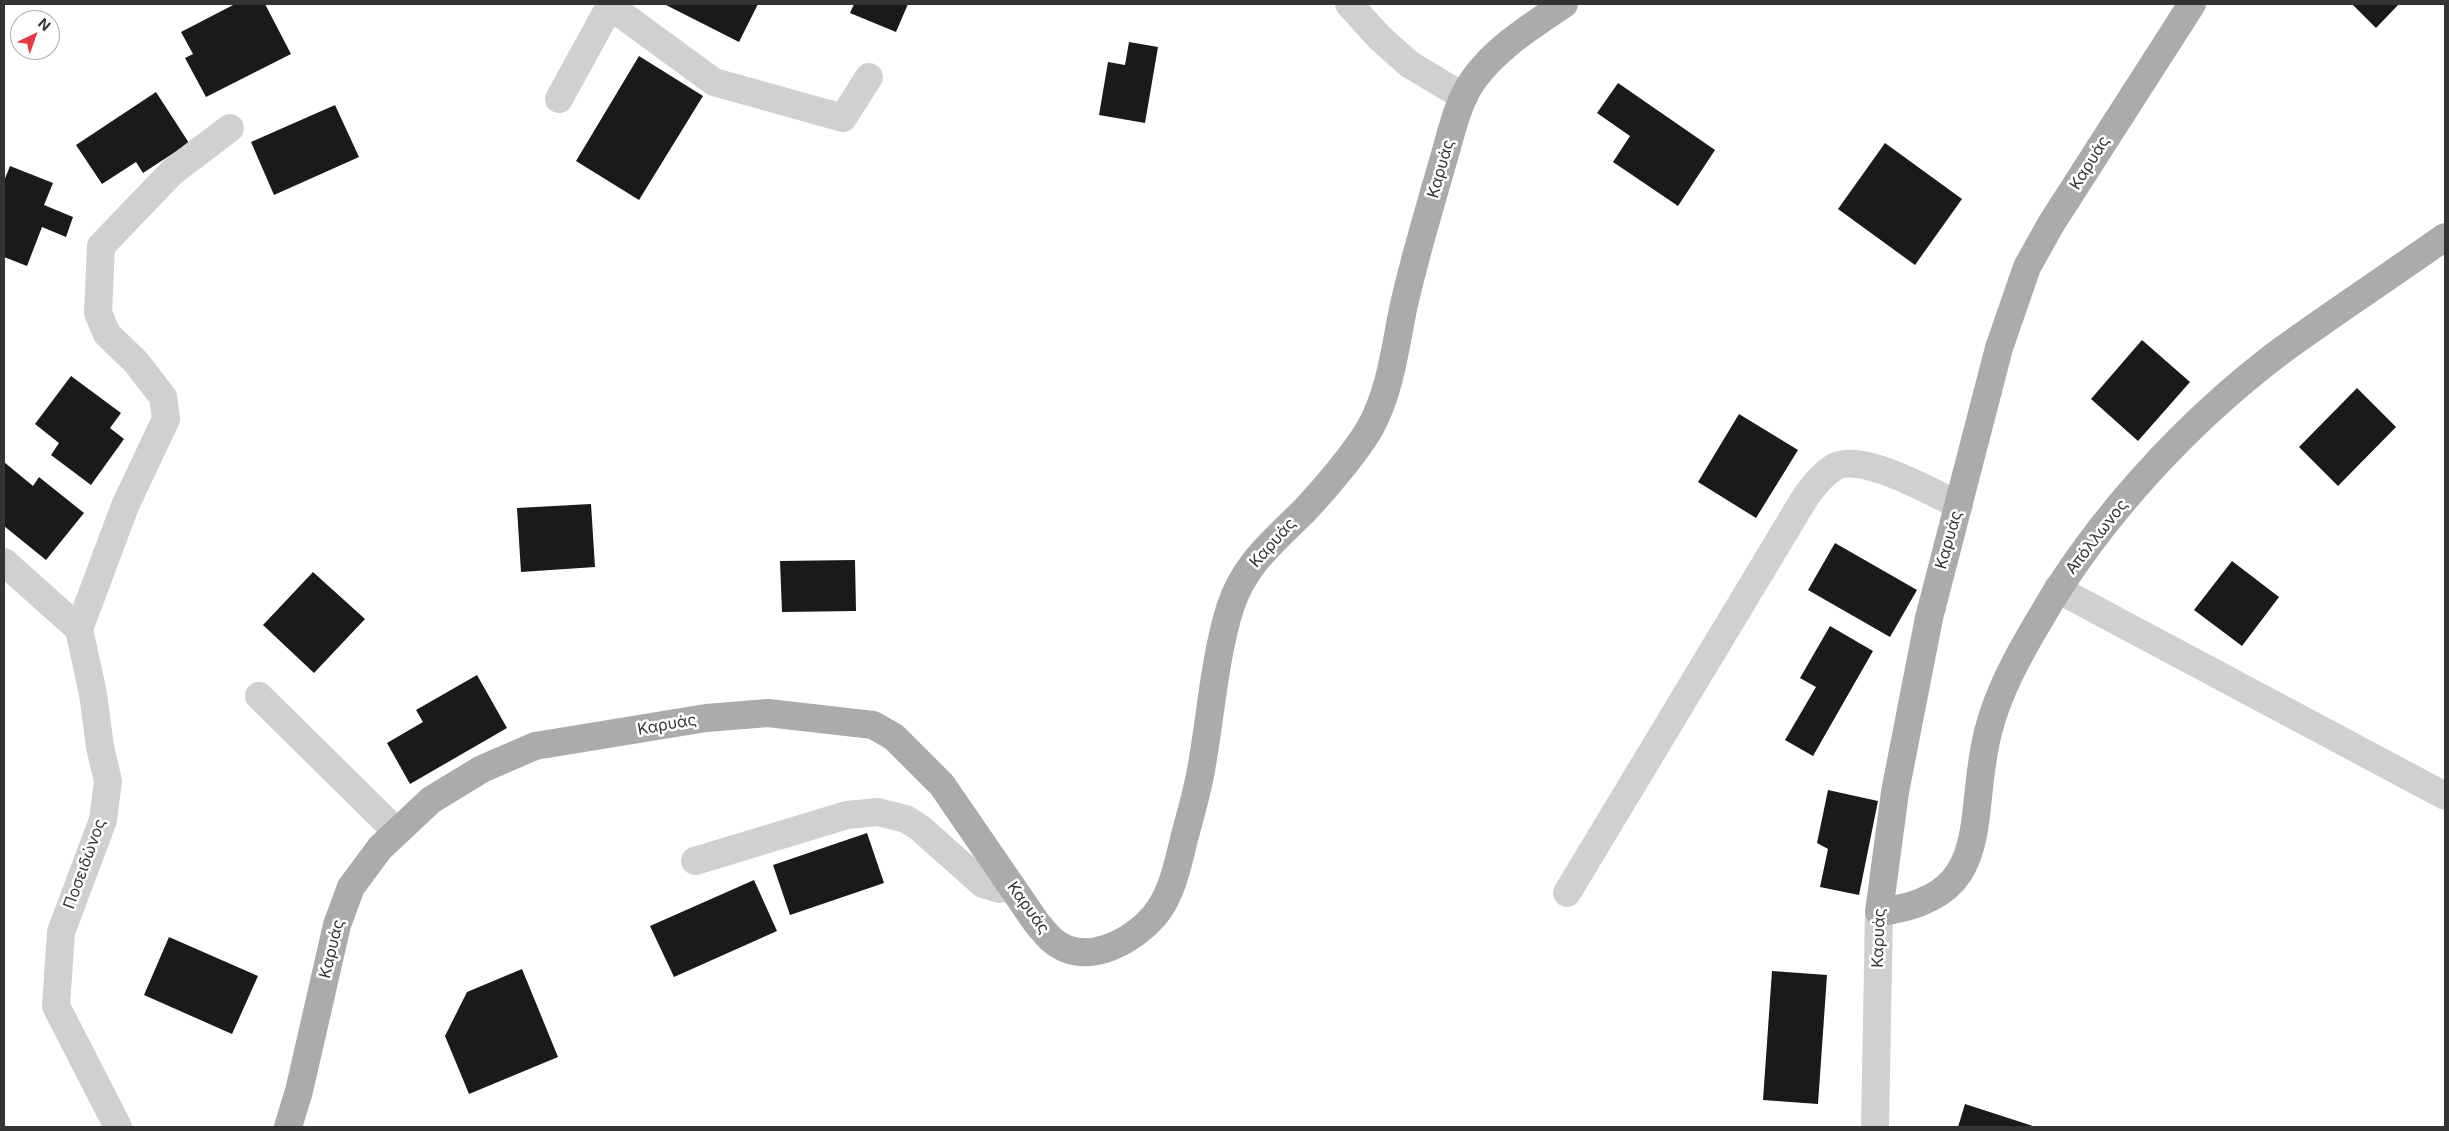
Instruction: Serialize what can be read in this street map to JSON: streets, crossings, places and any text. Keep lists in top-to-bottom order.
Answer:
{
  "streets": {
    "main road": ["Καρυάς", "Απόλλωνος"],
    "street": ["Ποσειδώνος"]
  },
  "crossings": [
    ["Καρυάς", "Απόλλωνος"]
  ],
  "north": "top right"
}
